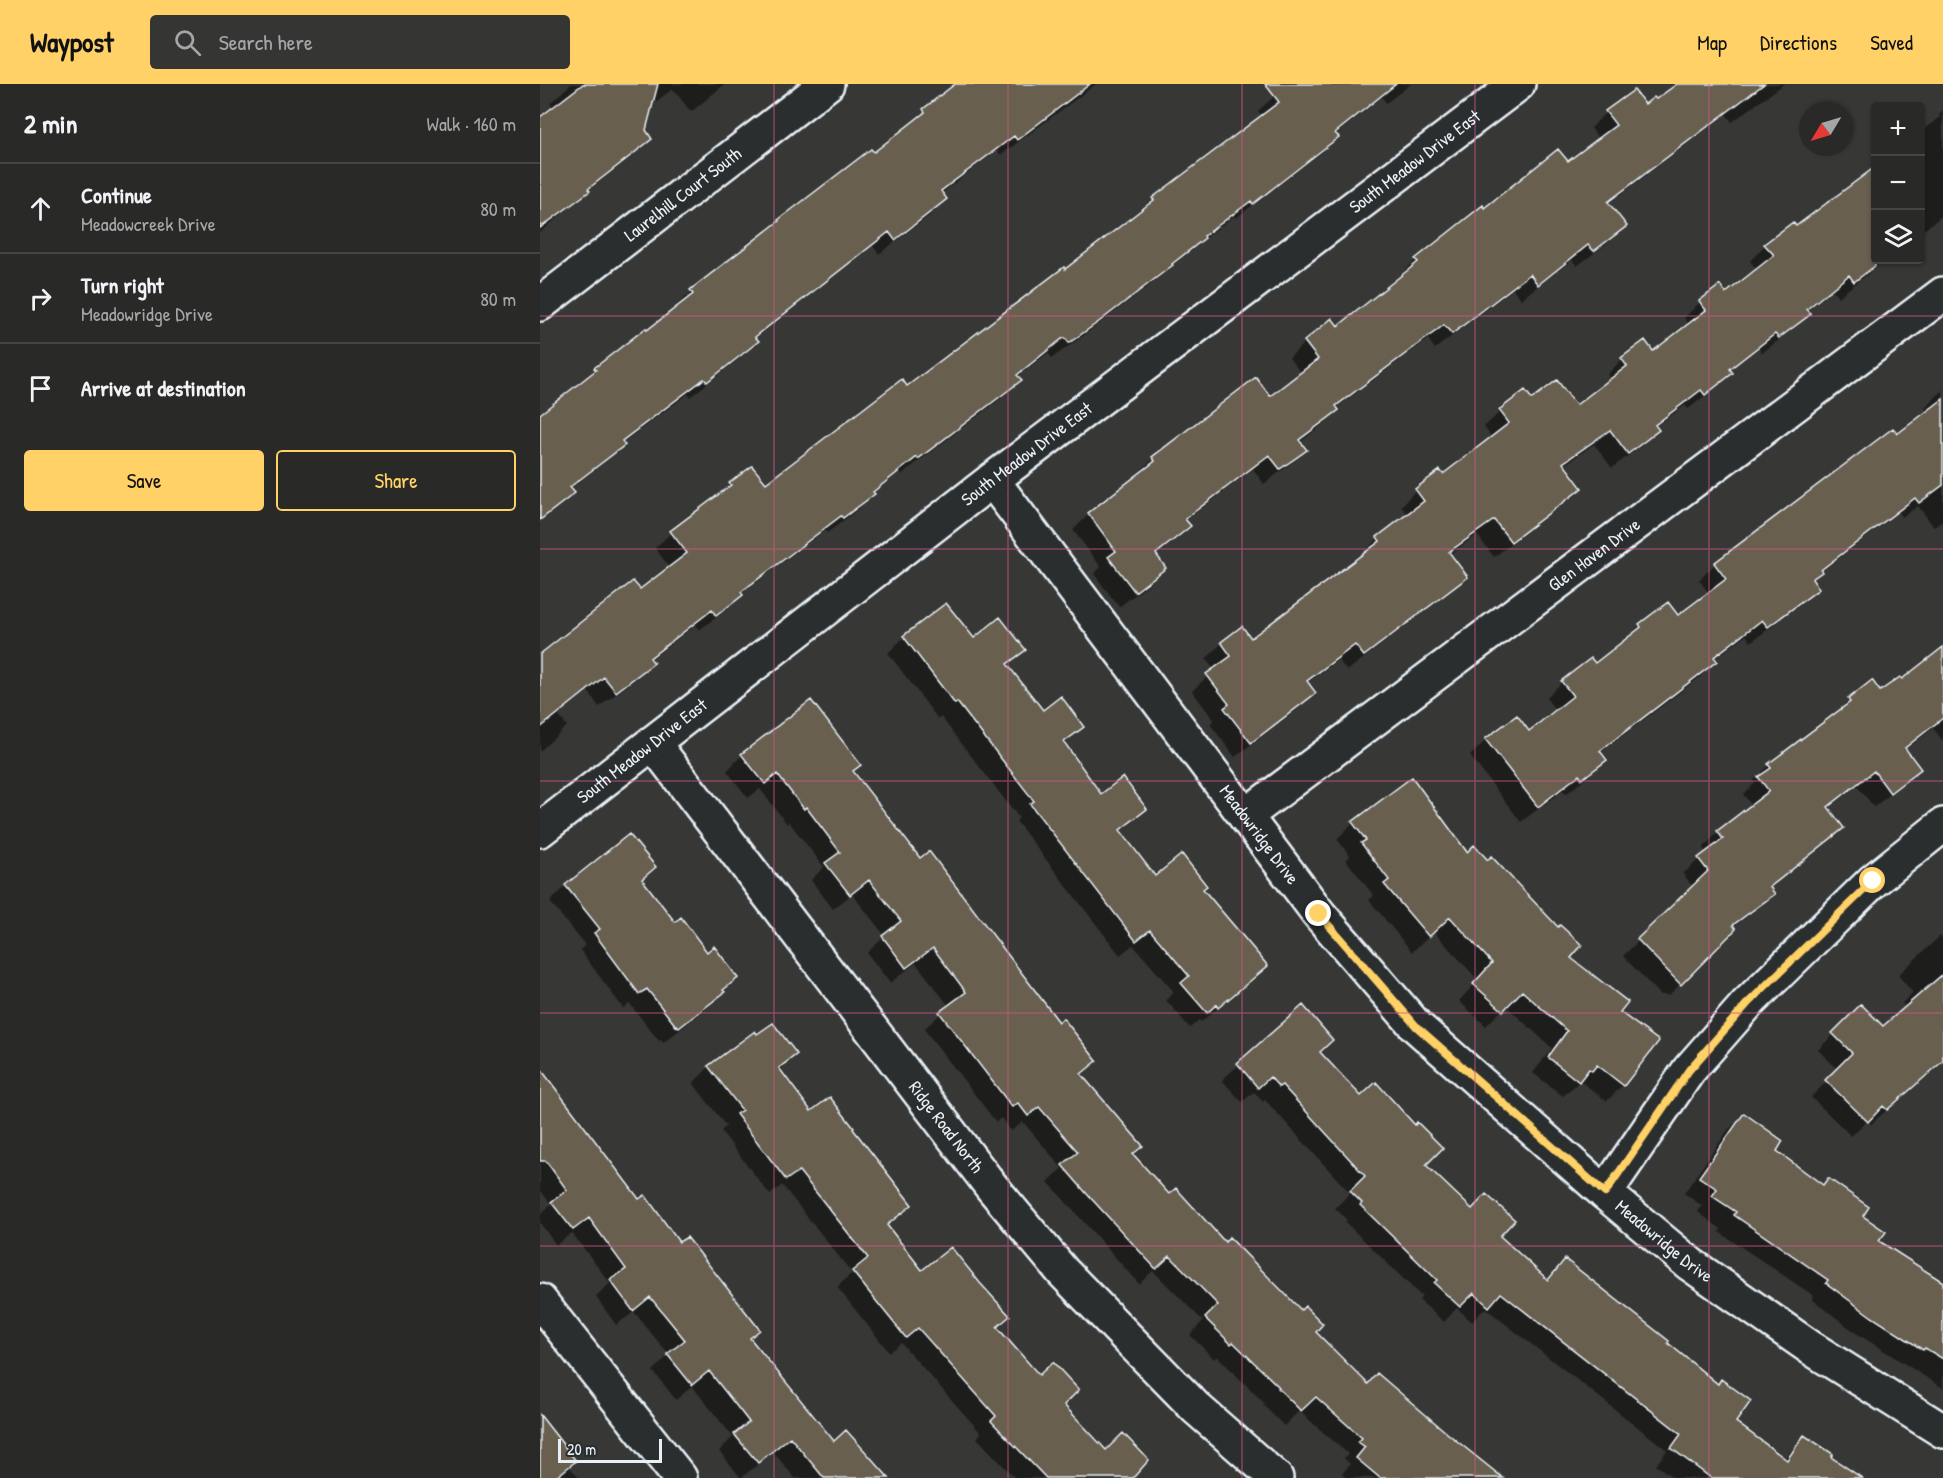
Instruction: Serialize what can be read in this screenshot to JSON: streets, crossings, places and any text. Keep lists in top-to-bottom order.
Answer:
{
  "streets": {
    "street": [
      "South Meadow Drive East",
      "Laurelhill Court South",
      "Glen Haven Drive",
      "Meadowridge Drive",
      "Ridge Road North"
    ]
  },
  "crossings": [
    ["South Meadow Drive East", "Meadowridge Drive"],
    ["South Meadow Drive East", "Ridge Road North"],
    ["Glen Haven Drive", "Meadowridge Drive"]
  ],
  "scale_bar": "20 m",
  "north": "bottom left",
  "page": {
    "header": "Waypost",
    "search": "Search here",
    "nav": ["Map", "Directions", "Saved"],
    "heading": ["2 min", "Walk · 160 m"],
    "map_buttons": ["+", "−"],
    "list": [
      ["Continue", "Meadowcreek Drive", "80 m"],
      ["Turn right", "Meadowridge Drive", "80 m"],
      "Arrive at destination"
    ],
    "buttons": ["Save", "Share"],
    "scale": "20 m"
  }
}
